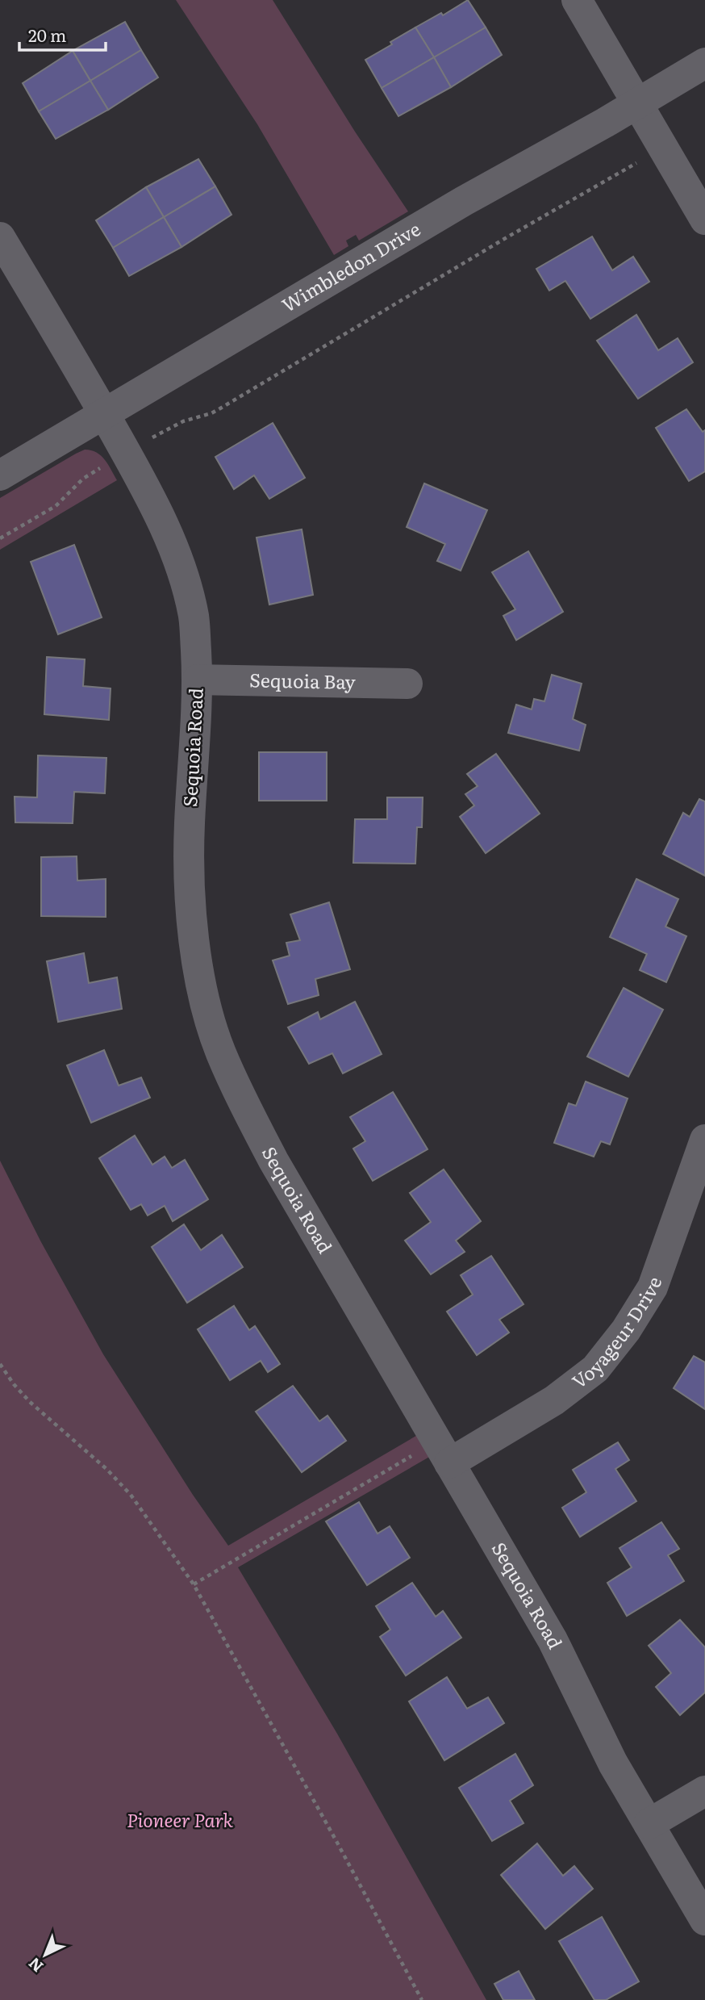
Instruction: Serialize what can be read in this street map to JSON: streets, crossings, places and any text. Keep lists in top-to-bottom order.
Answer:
{
  "streets": {
    "street": [
      "Wimbledon Drive",
      "Sequoia Bay",
      "Sequoia Road",
      "Voyageur Drive"
    ]
  },
  "crossings": [
    ["Wimbledon Drive", "Sequoia Road"],
    ["Sequoia Bay", "Sequoia Road"],
    ["Sequoia Road", "Voyageur Drive"]
  ],
  "parks": ["Pioneer Park"],
  "scale_bar": "20 m",
  "north": "bottom left"
}
